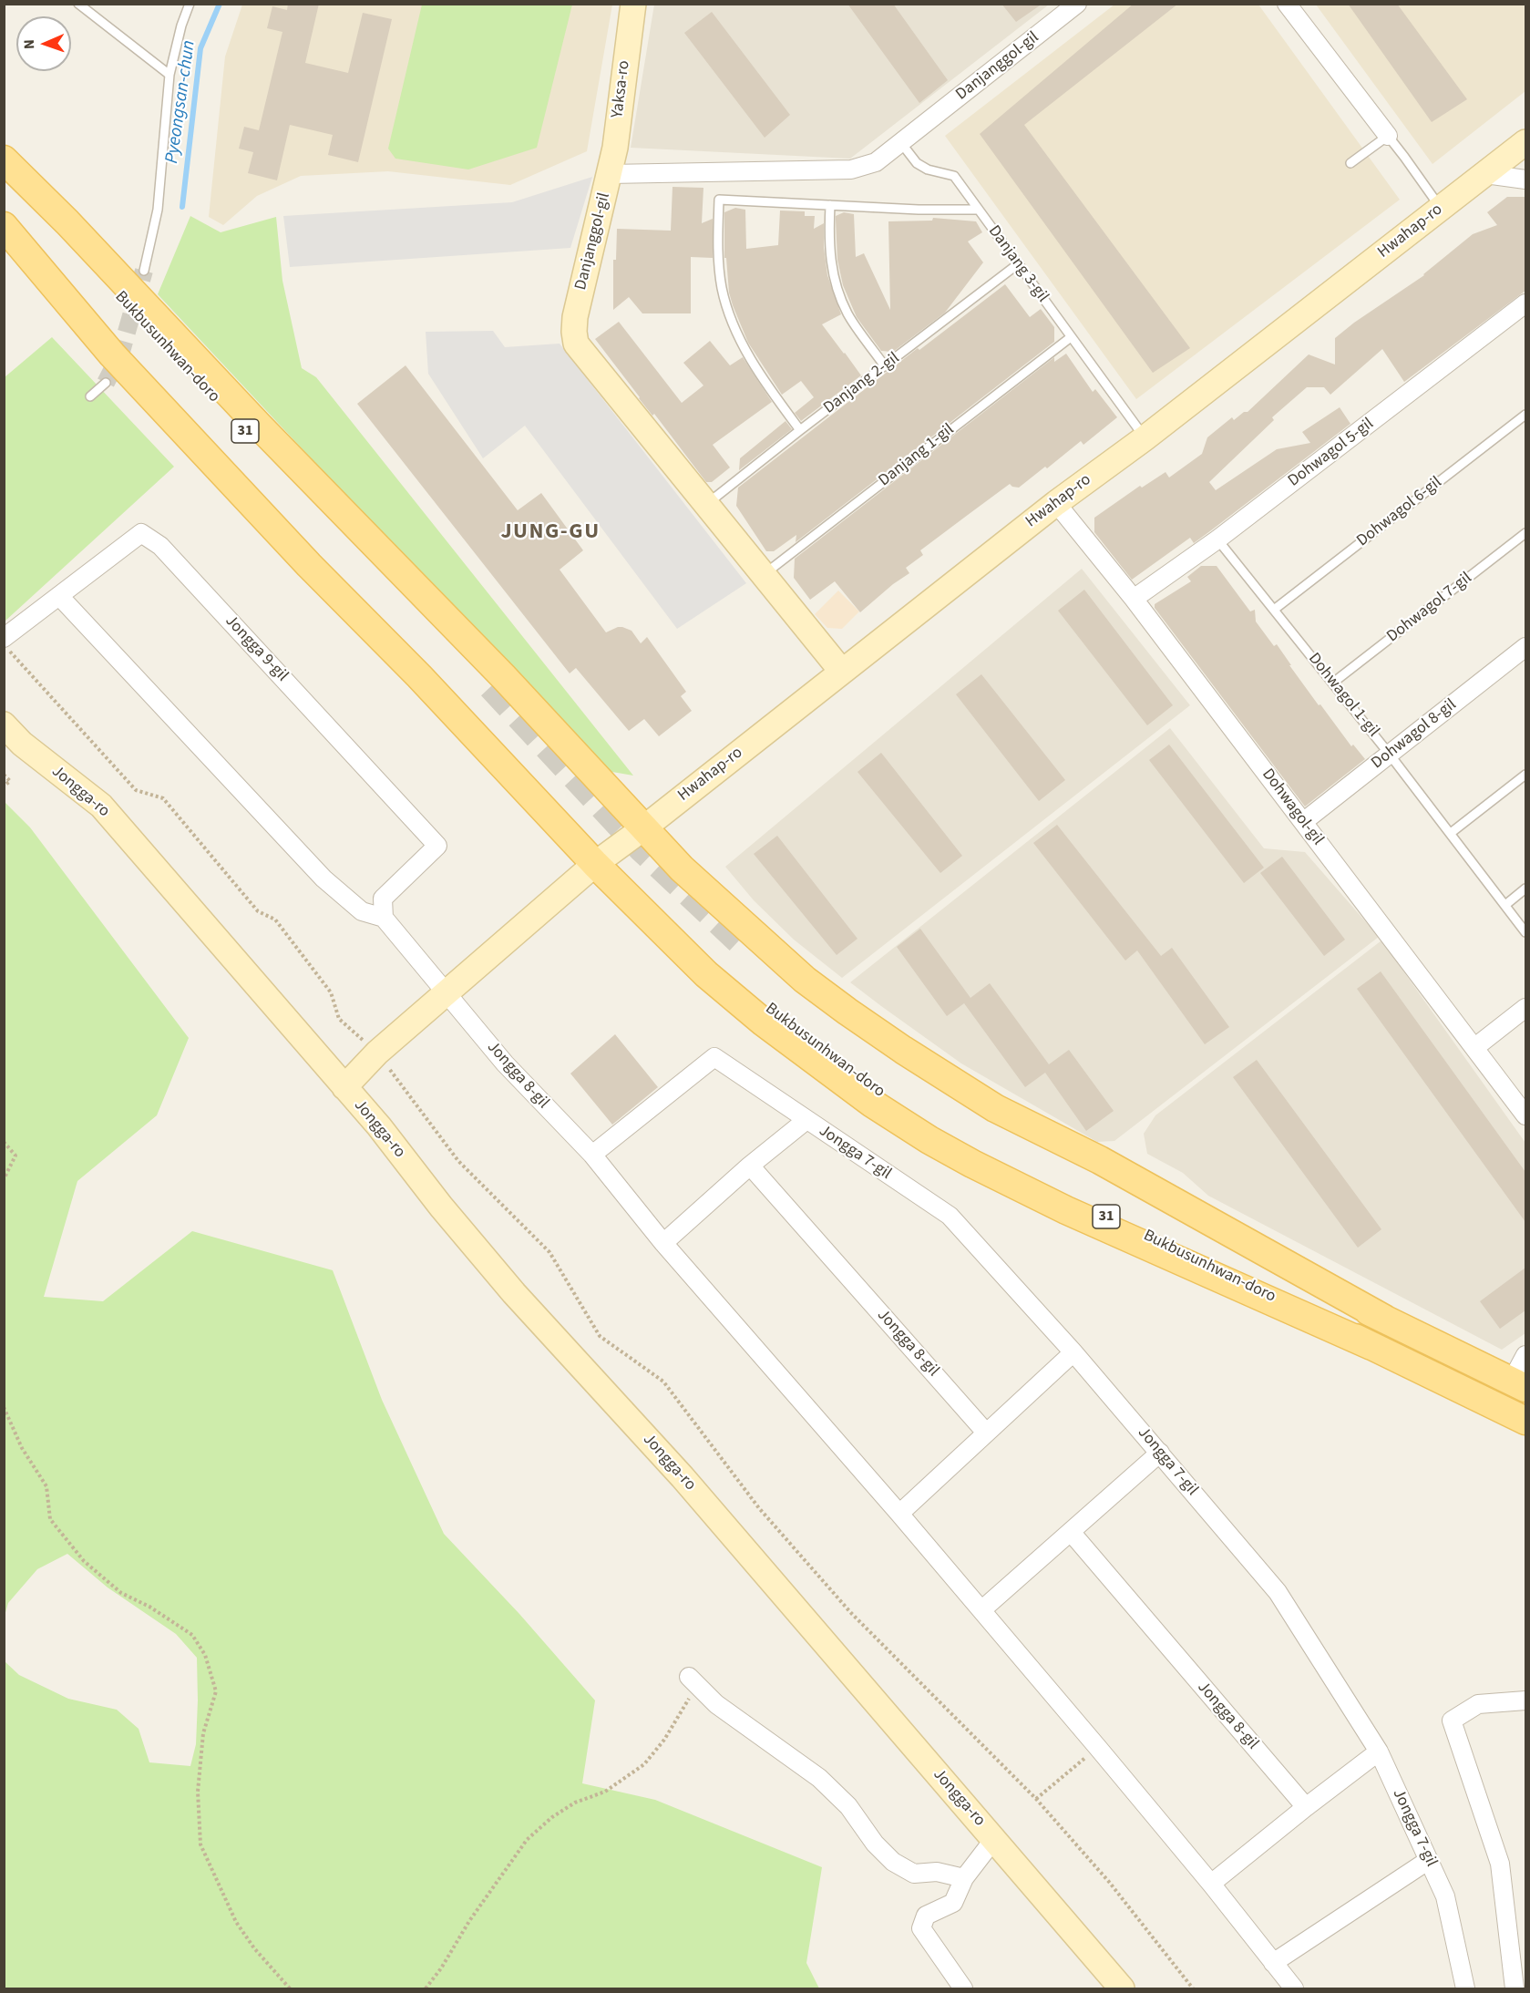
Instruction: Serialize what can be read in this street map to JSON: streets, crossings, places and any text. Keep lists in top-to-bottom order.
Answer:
{
  "streets": {
    "main road": [
      "Danjanggol-gil",
      "Yaksa-ro",
      "Hwahap-ro",
      "Bukbusunhwan-doro",
      "31",
      "Jongga-ro"
    ],
    "street": [
      "Dohwagol 5-gil",
      "Jongga 9-gil",
      "Dohwagol 8-gil",
      "Dohwagol-gil",
      "Jongga 8-gil",
      "Jongga 7-gil"
    ],
    "lane": [
      "Danjang 3-gil",
      "Danjang 2-gil",
      "Danjang 1-gil",
      "Dohwagol 6-gil",
      "Dohwagol 7-gil",
      "Dohwagol 1-gil"
    ]
  },
  "crossings": [
    ["Danjanggol-gil", "Yaksa-ro"],
    ["Danjanggol-gil", "Hwahap-ro"],
    ["Danjanggol-gil", "Danjang 2-gil"],
    ["Danjanggol-gil", "Danjang 1-gil"],
    ["Hwahap-ro", "Danjang 3-gil"],
    ["Hwahap-ro", "Jongga-ro"],
    ["Hwahap-ro", "Dohwagol-gil"],
    ["Danjang 3-gil", "Danjang 2-gil"],
    ["Danjang 3-gil", "Danjang 1-gil"],
    ["Dohwagol 5-gil", "Dohwagol 1-gil"],
    ["Dohwagol 5-gil", "Dohwagol-gil"],
    ["Dohwagol 6-gil", "Dohwagol 1-gil"],
    ["Dohwagol 7-gil", "Dohwagol 1-gil"],
    ["Jongga 9-gil", "Jongga 8-gil"],
    ["Dohwagol 1-gil", "Dohwagol 8-gil"],
    ["Dohwagol 8-gil", "Dohwagol-gil"],
    ["Jongga-ro", "Jongga 8-gil"],
    ["Jongga 8-gil", "Jongga 7-gil"]
  ],
  "districts": ["JUNG-GU"],
  "water": ["Pyeongsan-chun"],
  "north": "left"
}
